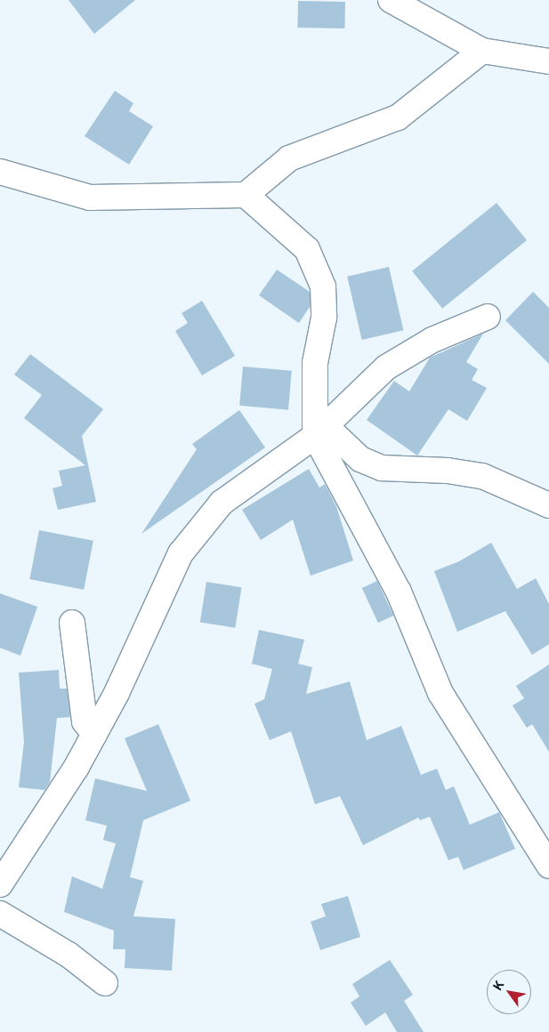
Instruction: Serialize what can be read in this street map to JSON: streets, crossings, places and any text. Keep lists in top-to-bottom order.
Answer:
{
  "north": "top left"
}
